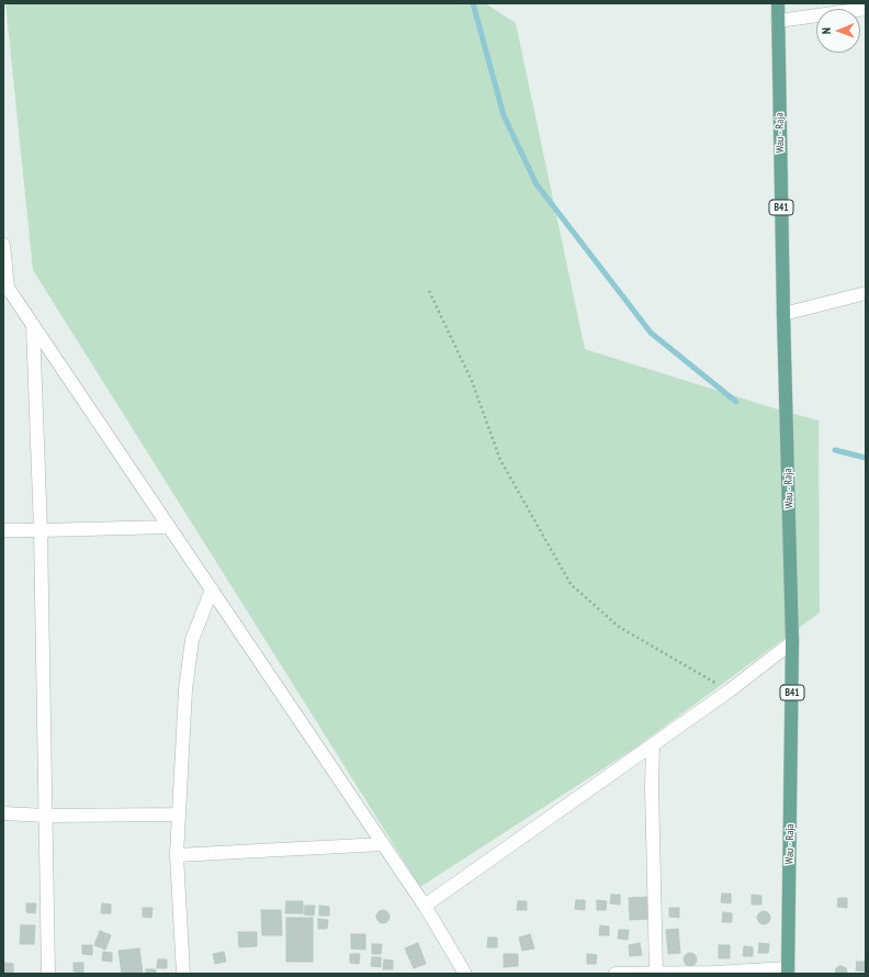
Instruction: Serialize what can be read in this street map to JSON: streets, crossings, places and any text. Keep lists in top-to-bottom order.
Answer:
{
  "streets": {
    "main road": ["Wau - Raja", "B41"]
  },
  "north": "left"
}
